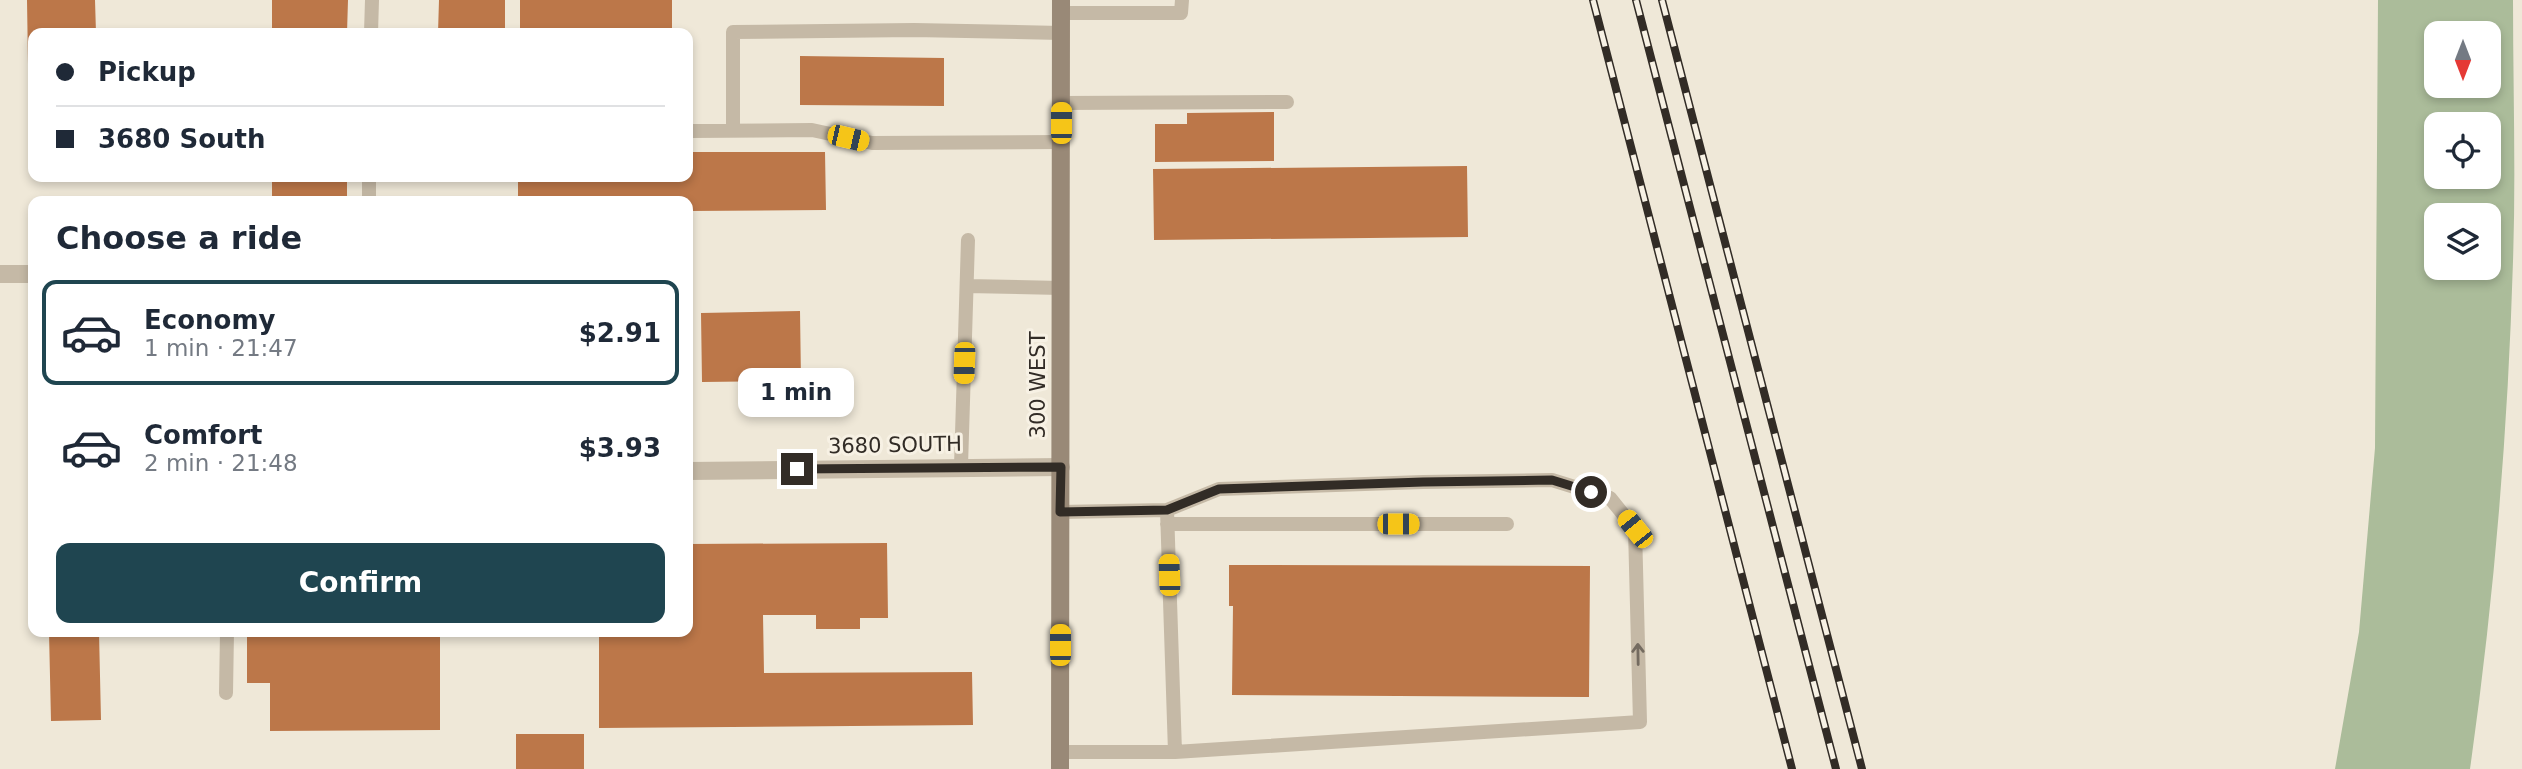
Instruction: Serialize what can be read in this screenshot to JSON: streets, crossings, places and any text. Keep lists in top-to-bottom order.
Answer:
{
  "streets": {
    "street": ["300 WEST", "3680 SOUTH"]
  },
  "crossings": [
    ["300 WEST", "3680 SOUTH"]
  ],
  "north": "bottom",
  "page": {
    "banner": ["Pickup", "3680 South"],
    "heading": "Choose a ride",
    "list": [
      {
        "name": "Economy",
        "note": "1 min · 21:47",
        "value": "$2.91"
      },
      {
        "name": "Comfort",
        "note": "2 min · 21:48",
        "value": "$3.93"
      }
    ],
    "bubble": "1 min",
    "buttons": "Confirm"
  }
}
